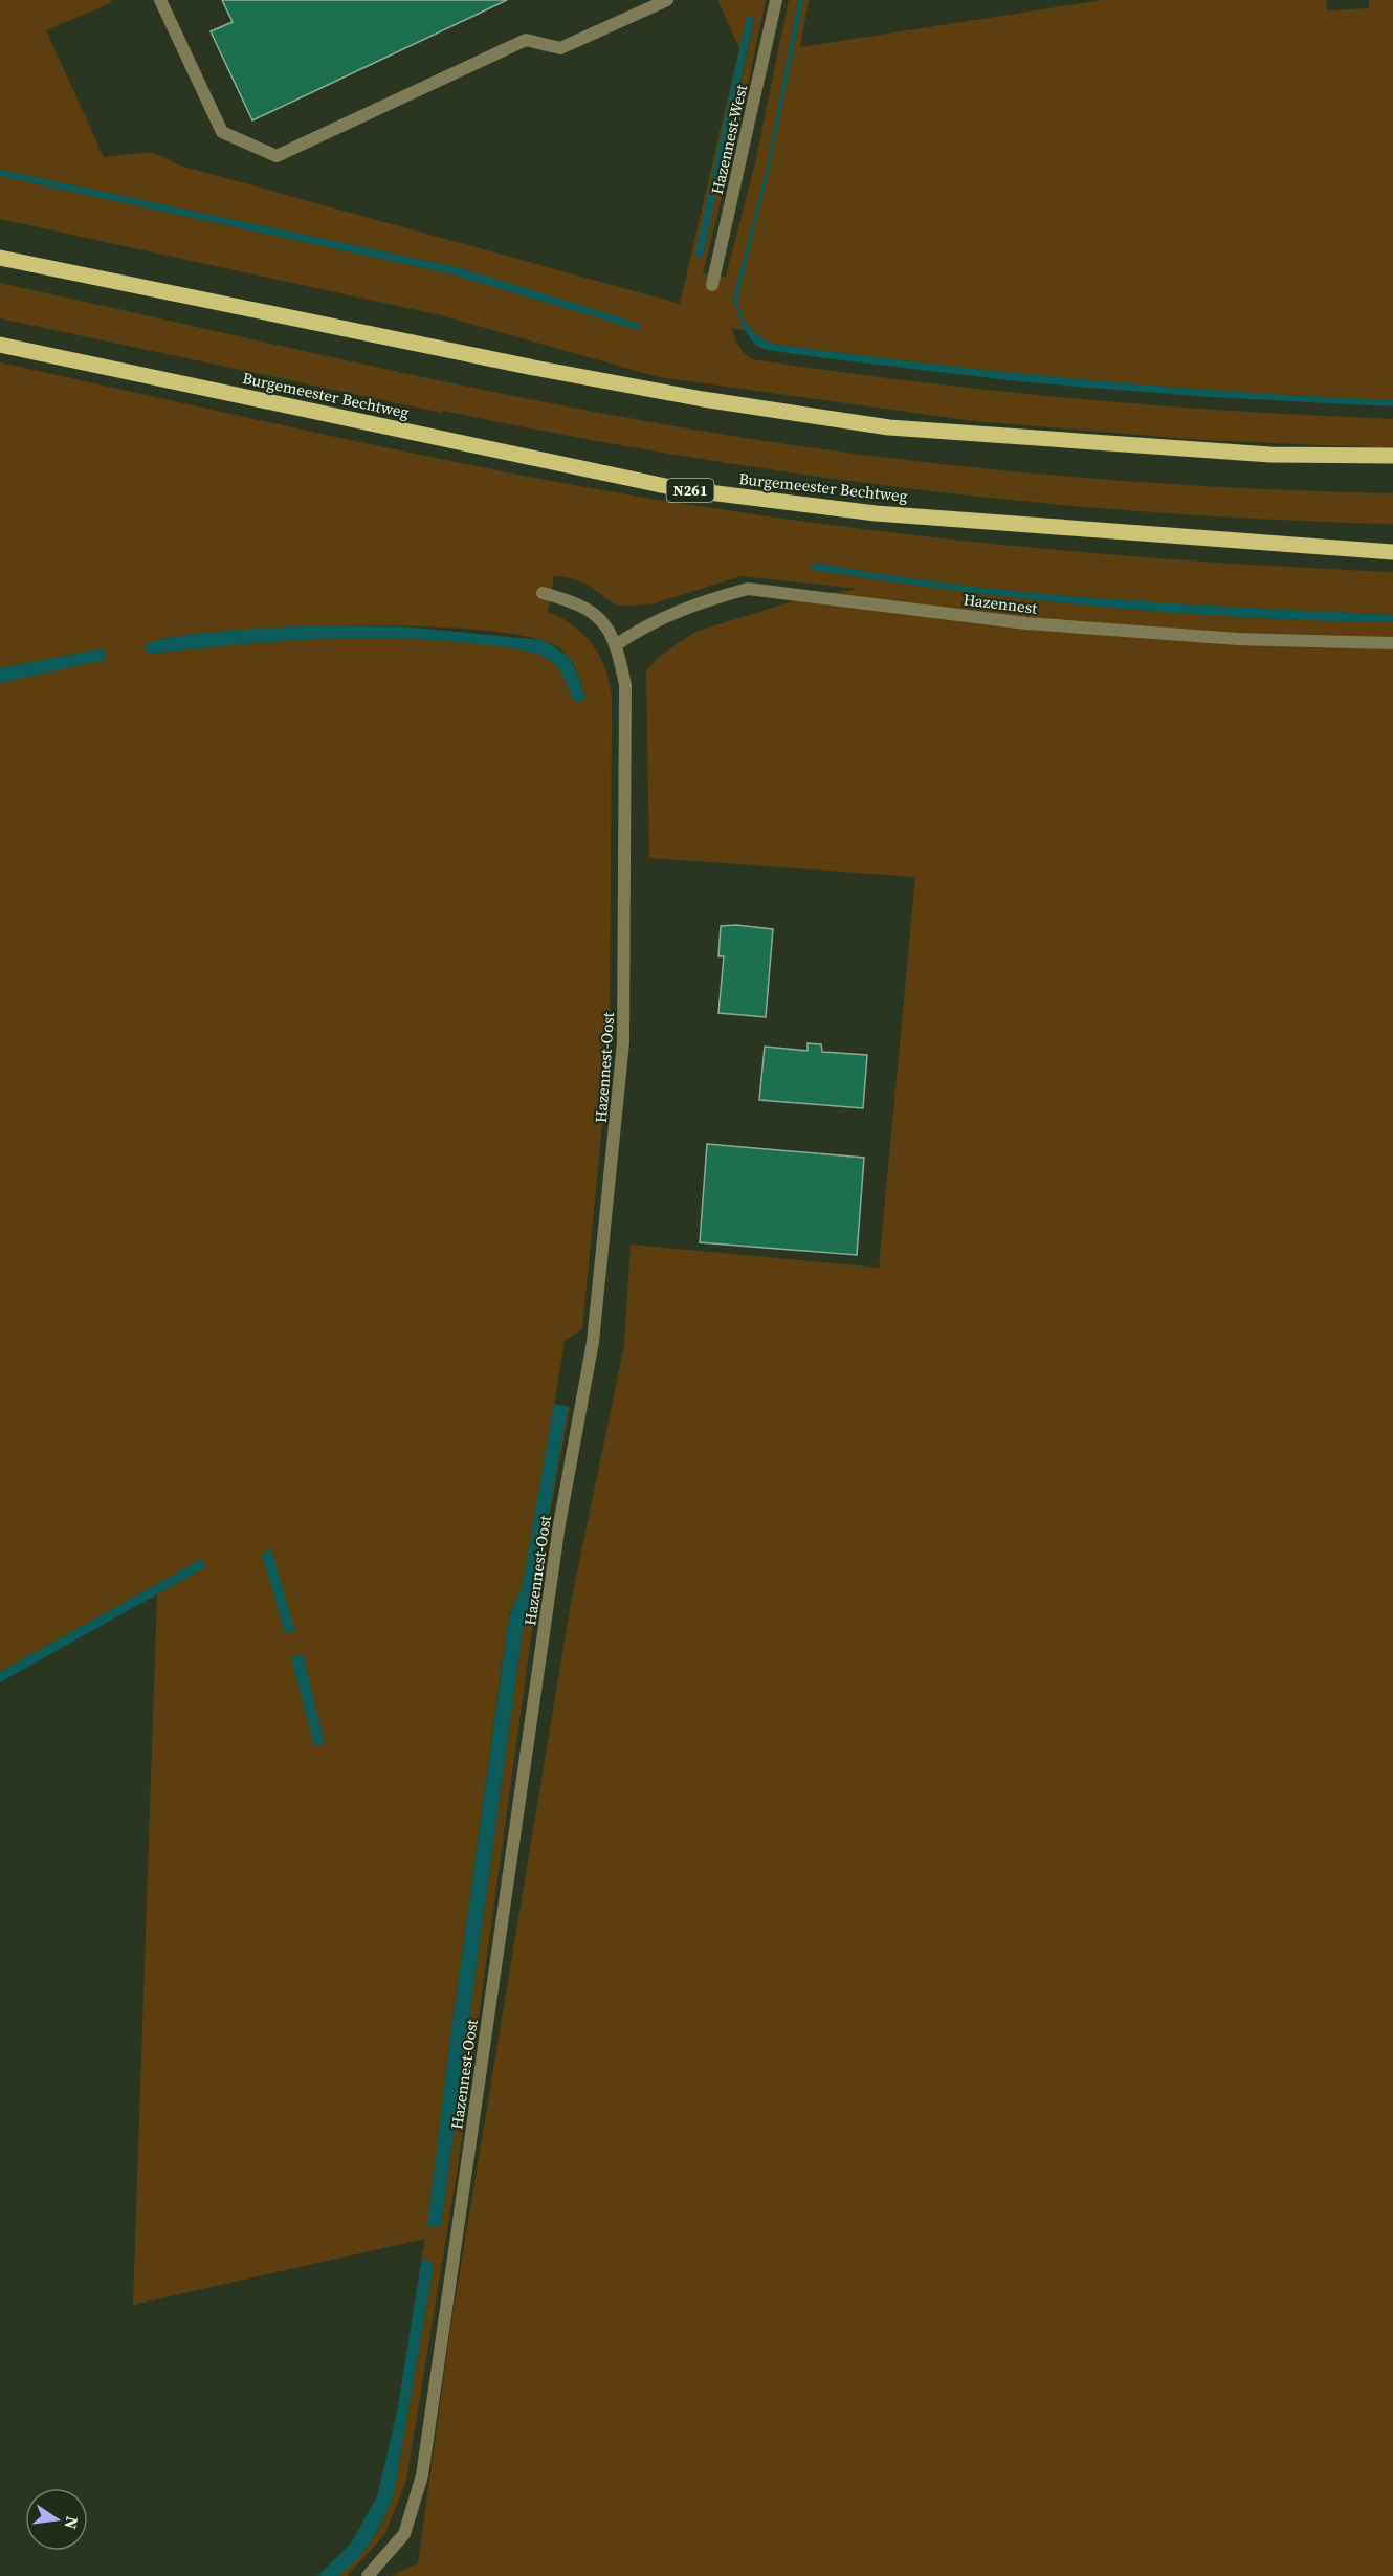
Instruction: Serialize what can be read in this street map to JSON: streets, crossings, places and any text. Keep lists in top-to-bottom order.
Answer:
{
  "streets": {
    "main road": ["Burgemeester Bechtweg", "N261"],
    "street": ["Hazennest-West", "Hazennest", "Hazennest-Oost"]
  },
  "crossings": [
    ["Hazennest", "Hazennest-Oost"]
  ],
  "north": "right"
}
